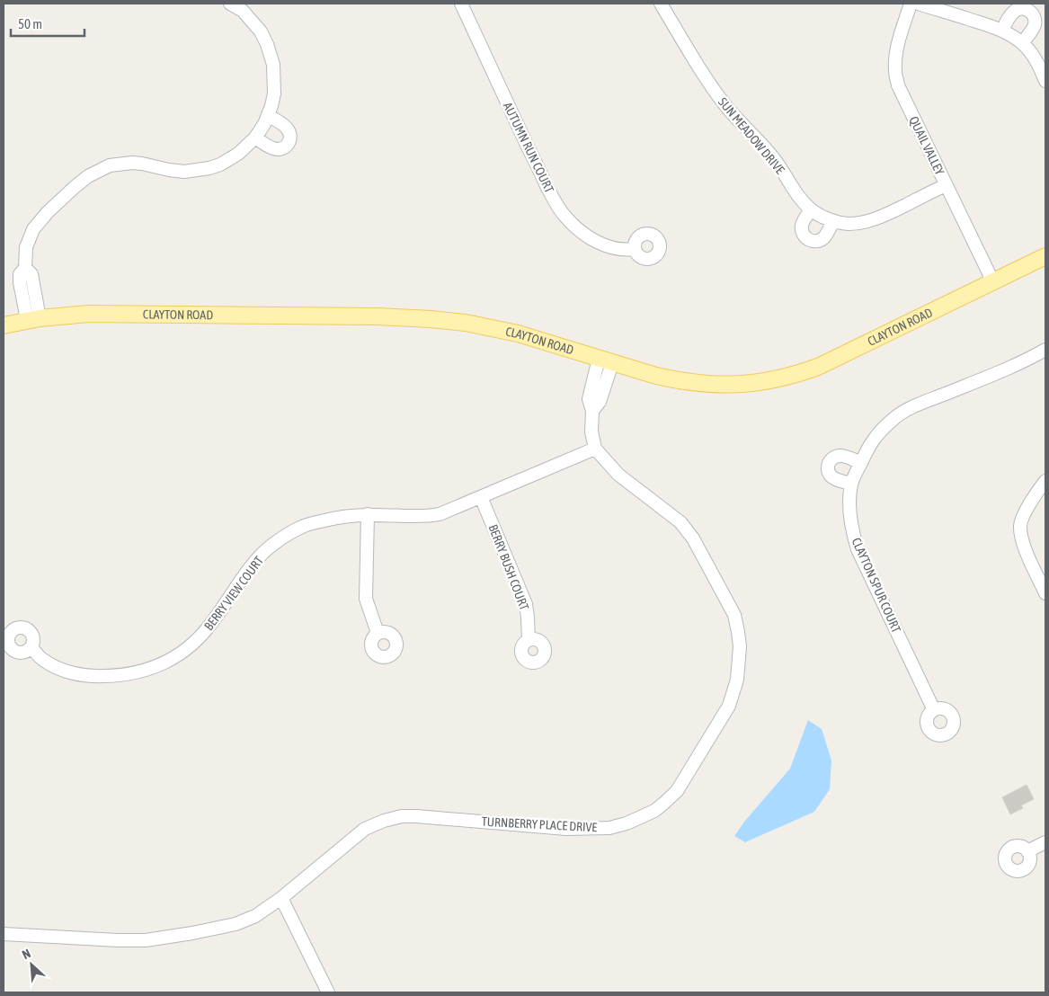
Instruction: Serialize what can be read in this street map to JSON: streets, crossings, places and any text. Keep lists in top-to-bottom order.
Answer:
{
  "streets": {
    "main road": ["CLAYTON ROAD"],
    "street": [
      "SUN MEADOW DRIVE",
      "QUAIL VALLEY",
      "AUTUMN RUN COURT",
      "BERRY BUSH COURT",
      "CLAYTON SPUR COURT",
      "BERRY VIEW COURT",
      "TURNBERRY PLACE DRIVE"
    ]
  },
  "crossings": [
    ["SUN MEADOW DRIVE", "QUAIL VALLEY"],
    ["QUAIL VALLEY", "CLAYTON ROAD"],
    ["BERRY BUSH COURT", "BERRY VIEW COURT"],
    ["BERRY VIEW COURT", "TURNBERRY PLACE DRIVE"]
  ],
  "scale_bar": "50 m",
  "north": "top left"
}
